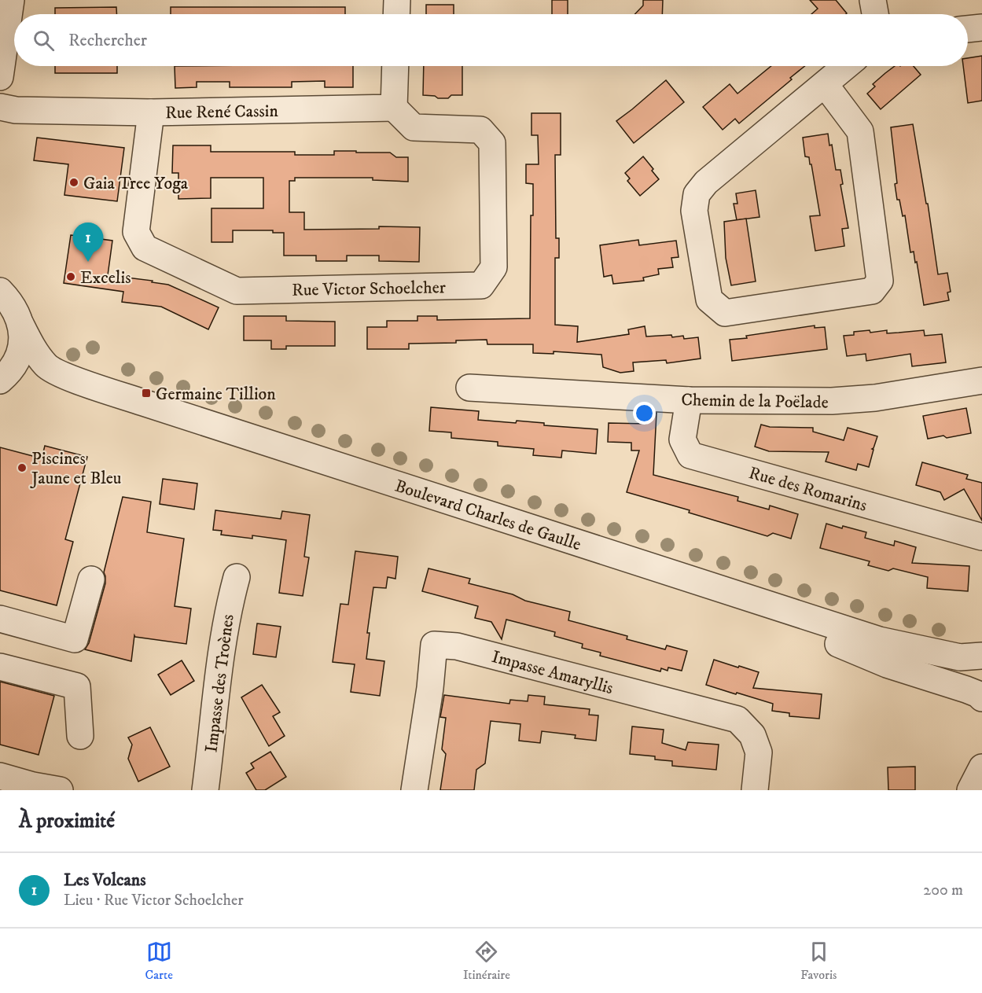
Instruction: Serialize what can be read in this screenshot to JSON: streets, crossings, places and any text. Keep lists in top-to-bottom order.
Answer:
{
  "streets": {
    "street": [
      "Rue René Cassin",
      "Rue Victor Schoelcher",
      "Chemin de la Poëlade",
      "Rue des Romarins",
      "Boulevard Charles de Gaulle",
      "Impasse Amaryllis",
      "Impasse des Troènes"
    ]
  },
  "crossings": [
    ["Rue René Cassin", "Rue Victor Schoelcher"],
    ["Chemin de la Poëlade", "Rue des Romarins"]
  ],
  "places": {
    "other": ["Gaia Tree Yoga", "Excelis", "Piscines Jaune et Bleu"],
    "transit": ["Germaine Tillion"]
  },
  "page": {
    "search": "Rechercher",
    "pins": "1",
    "heading": "À proximité",
    "list": [
      {
        "mark": "1",
        "name": "Les Volcans",
        "note": "Lieu · Rue Victor Schoelcher",
        "value": "200 m"
      }
    ],
    "nav": ["Carte", "Itinéraire", "Favoris"]
  }
}
